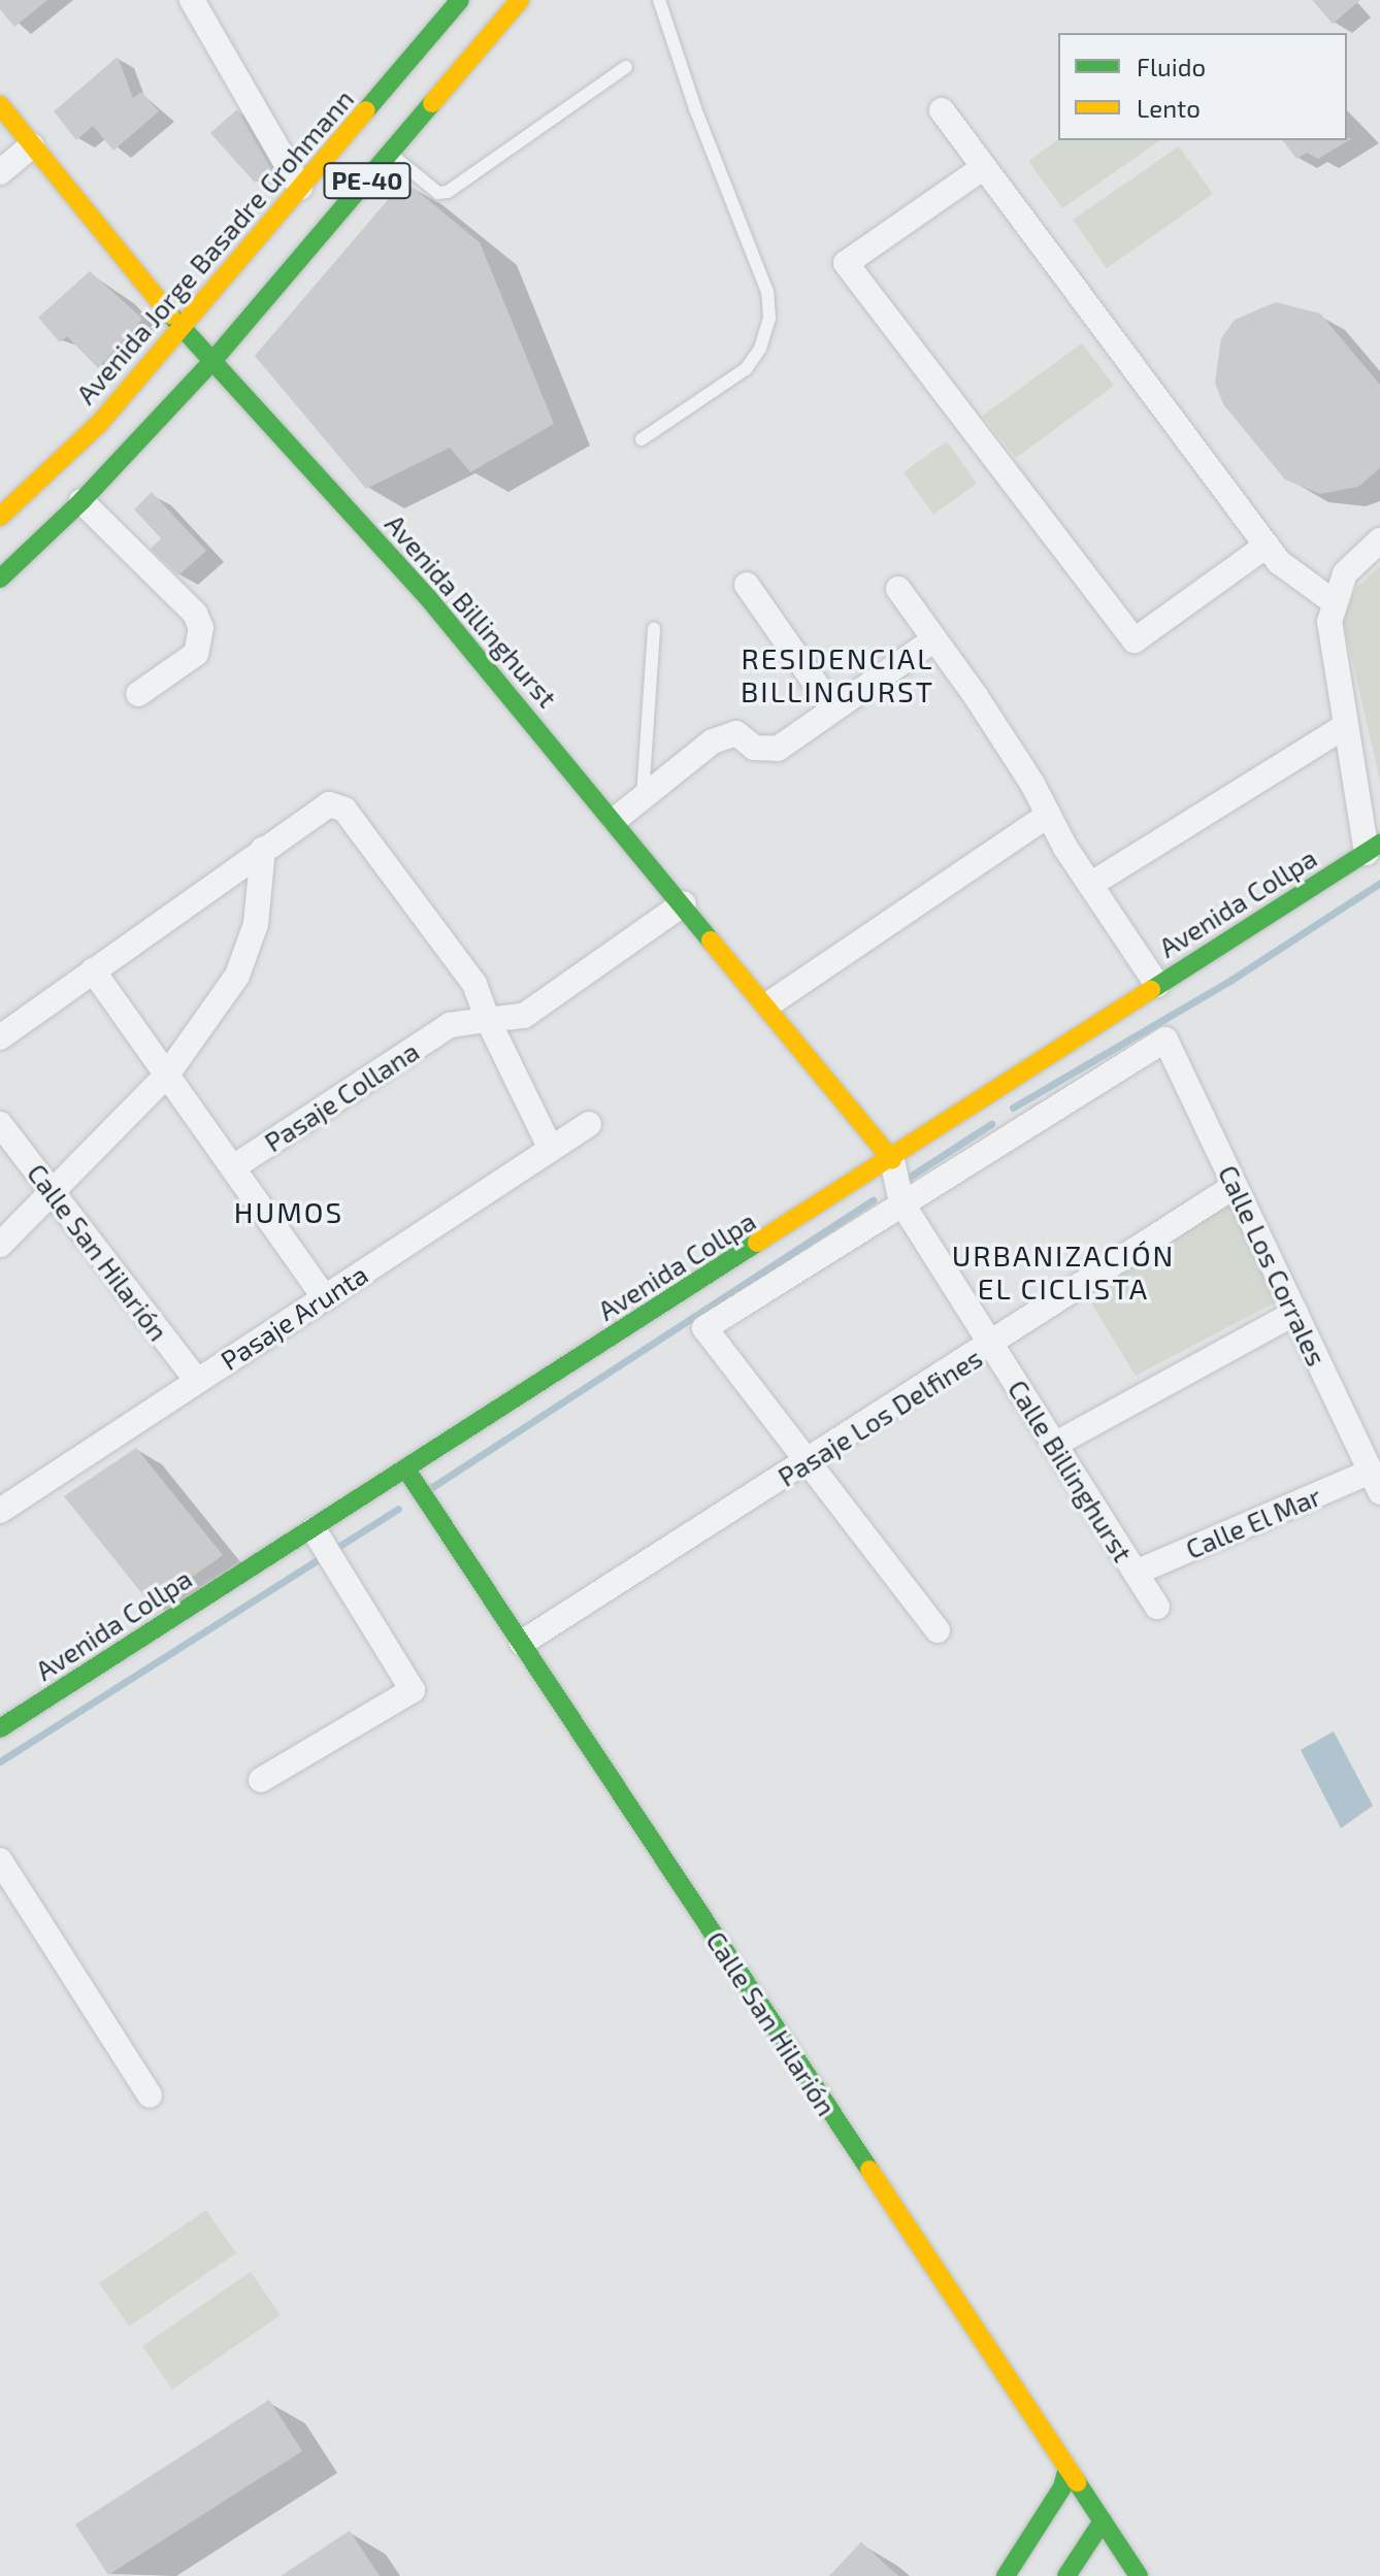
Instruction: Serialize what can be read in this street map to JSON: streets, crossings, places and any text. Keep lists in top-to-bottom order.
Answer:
{
  "streets": {
    "main road": [
      "PE-40",
      "Avenida Jorge Basadre Grohmann",
      "Avenida Billinghurst",
      "Avenida Collpa",
      "Calle San Hilarión"
    ],
    "street": [
      "Pasaje Collana",
      "Calle Los Corrales",
      "Pasaje Arunta",
      "Pasaje Los Delfines",
      "Calle Billinghurst",
      "Calle El Mar"
    ]
  },
  "crossings": [
    ["Avenida Jorge Basadre Grohmann", "Avenida Billinghurst"],
    ["Avenida Billinghurst", "Avenida Collpa"],
    ["Avenida Billinghurst", "Calle Billinghurst"],
    ["Avenida Collpa", "Calle San Hilarión"],
    ["Avenida Collpa", "Calle Billinghurst"],
    ["Calle San Hilarión", "Pasaje Arunta"],
    ["Calle San Hilarión", "Pasaje Los Delfines"],
    ["Calle Los Corrales", "Pasaje Los Delfines"],
    ["Calle Los Corrales", "Calle El Mar"],
    ["Pasaje Los Delfines", "Calle Billinghurst"],
    ["Calle Billinghurst", "Calle El Mar"]
  ],
  "districts": ["RESIDENCIAL BILLINGURST", "HUMOS", "URBANIZACIÓN EL CICLISTA"],
  "legend": ["Fluido", "Lento"]
}
